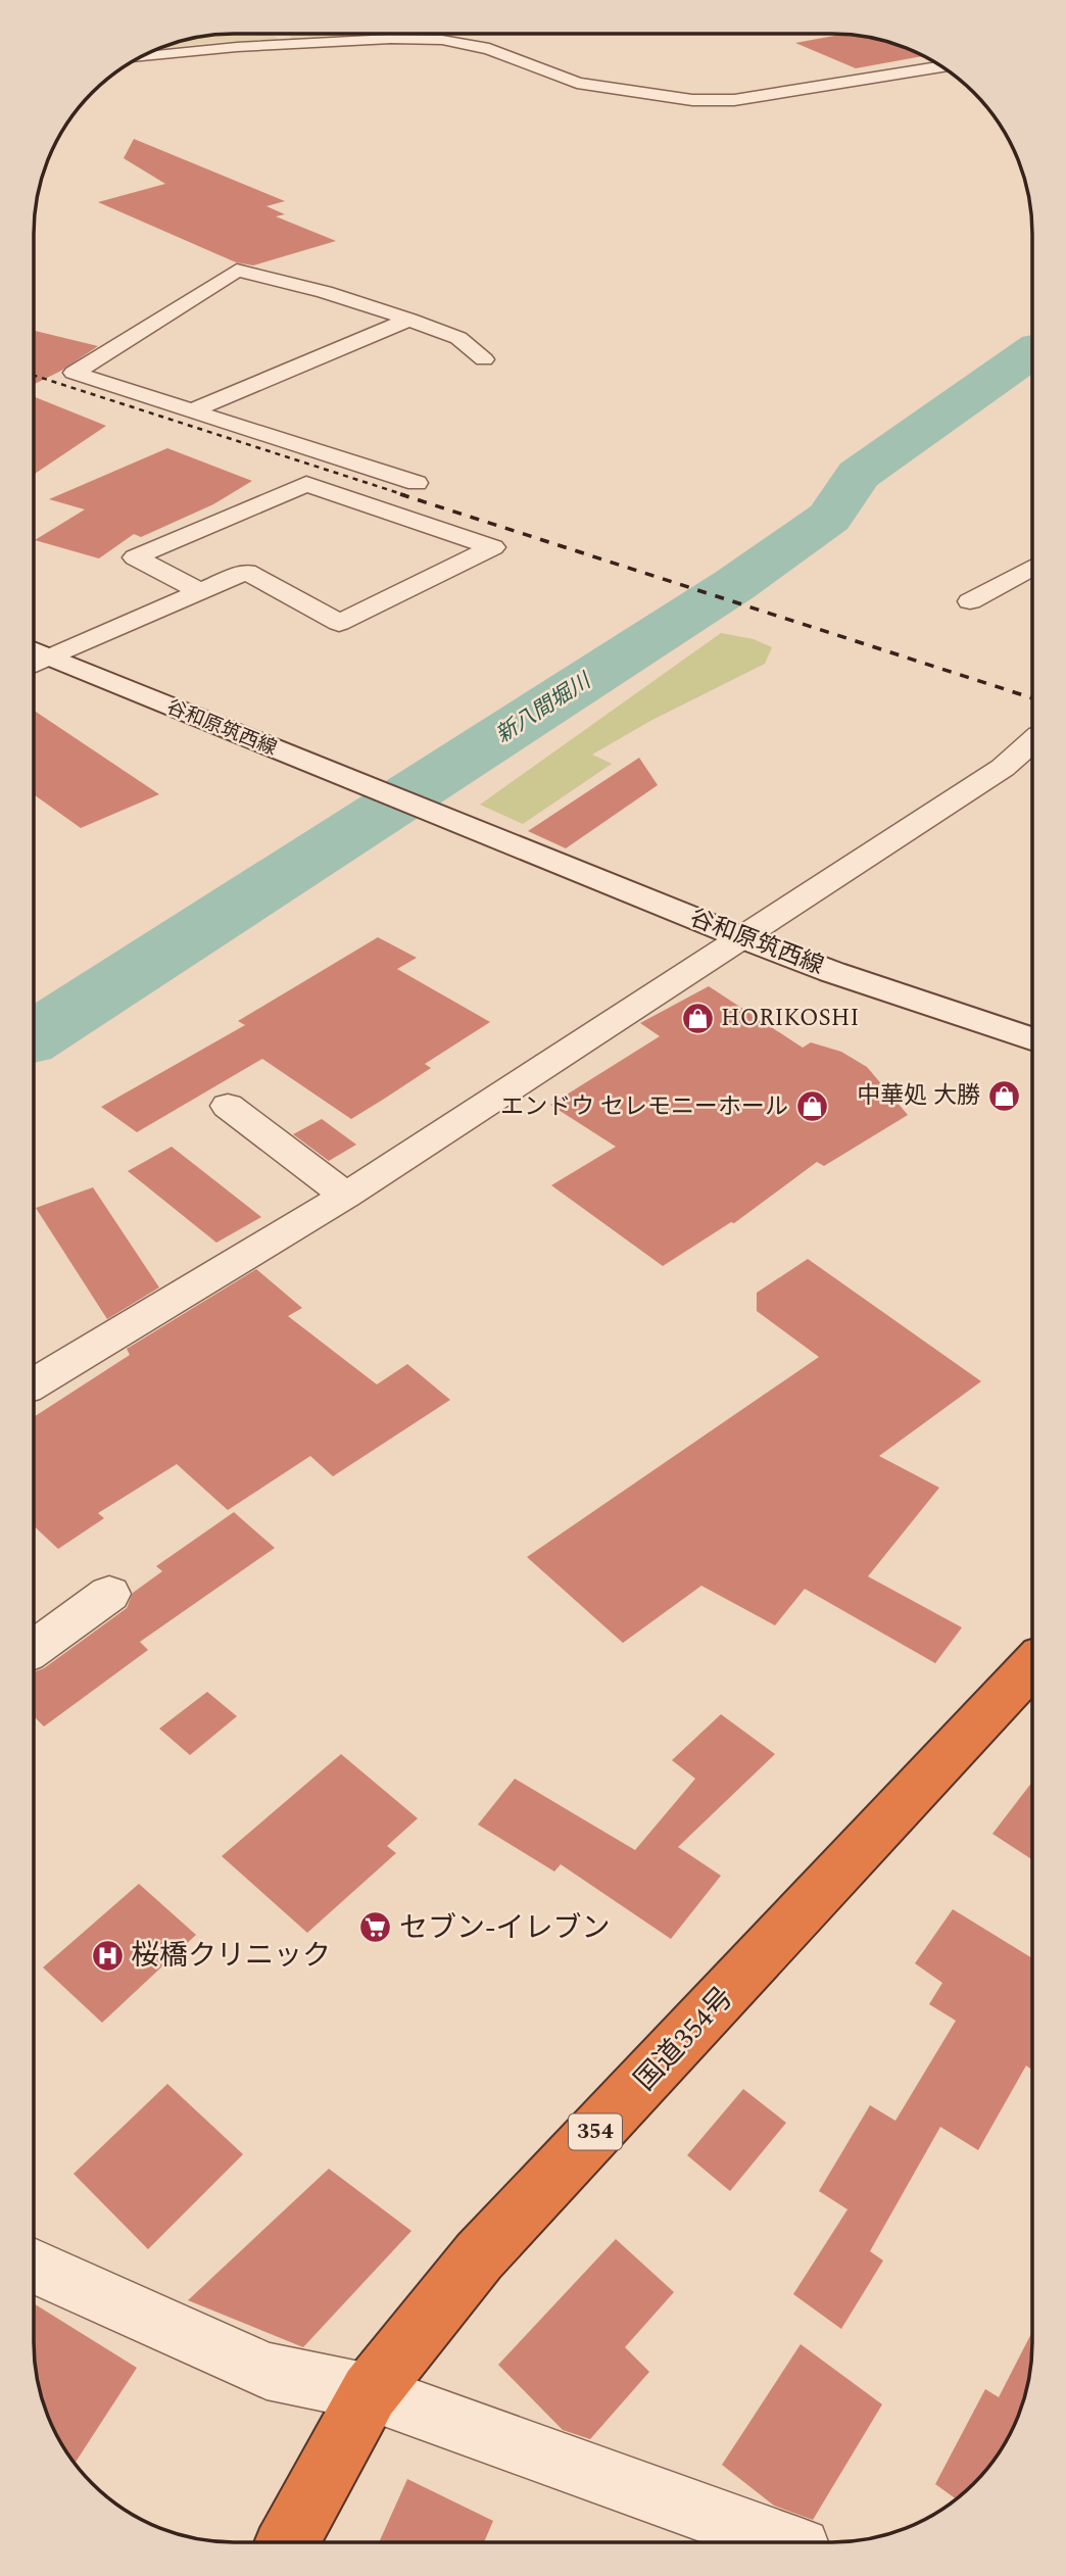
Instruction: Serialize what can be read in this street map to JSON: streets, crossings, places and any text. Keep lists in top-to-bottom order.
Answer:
{
  "streets": {
    "highway": ["国道354号", "354"],
    "main road": ["谷和原筑西線"]
  },
  "water": ["新八間堀川"],
  "places": {
    "shop": ["HORIKOSHI", "中華処 大勝", "エンドウ セレモニーホール"],
    "supermarket": ["セブン-イレブン"],
    "hospital": ["桜橋クリニック"]
  }
}
